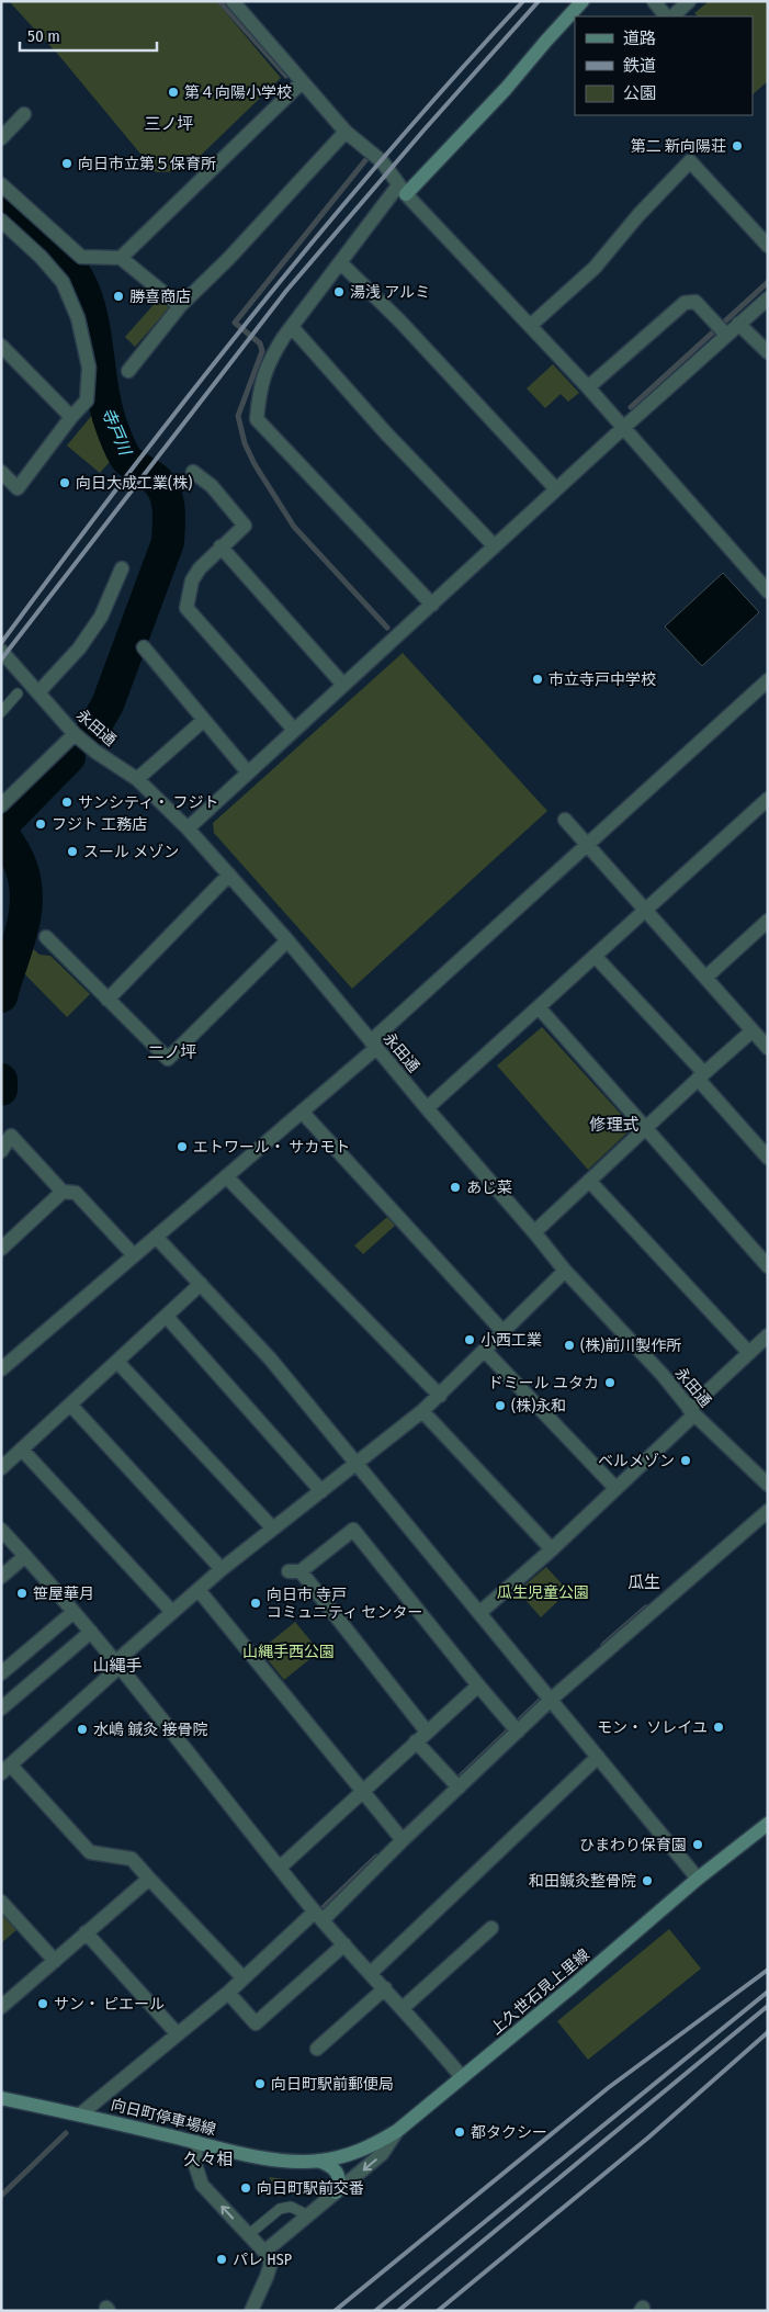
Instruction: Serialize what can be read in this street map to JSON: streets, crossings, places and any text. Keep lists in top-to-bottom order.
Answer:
{
  "streets": {
    "main road": ["上久世石見上里線", "向日町停車場線"],
    "street": ["永田通"]
  },
  "crossings": [
    ["上久世石見上里線", "向日町停車場線"]
  ],
  "districts": [
    "三ノ坪",
    "二ノ坪",
    "修理式",
    "瓜生",
    "山縄手",
    "久々相"
  ],
  "water": ["寺戸川"],
  "parks": ["瓜生児童公園", "山縄手西公園"],
  "places": [
    "第４向陽小学校",
    "第二 新向陽荘",
    "向日市立第５保育所",
    "湯浅 アルミ",
    "勝喜商店",
    "向日大成工業(株)",
    "市立寺戸中学校",
    "サンシティ・ フジト",
    "フジト 工務店",
    "スール メゾン",
    "エトワール・ サカモト",
    "あじ菜",
    "小西工業",
    "(株)前川製作所",
    "ドミール ユタカ",
    "(株)永和",
    "ベルメゾン",
    "笹屋華月",
    "向日市 寺戸 コミュニティ センター",
    "モン・ ソレイユ",
    "水嶋 鍼灸 接骨院",
    "ひまわり保育園",
    "和田鍼灸整骨院",
    "サン・ ピエール",
    "向日町駅前郵便局",
    "都タクシー",
    "向日町駅前交番",
    "パレ HSP"
  ],
  "legend": ["道路", "鉄道", "公園"],
  "scale_bar": "50 m"
}
